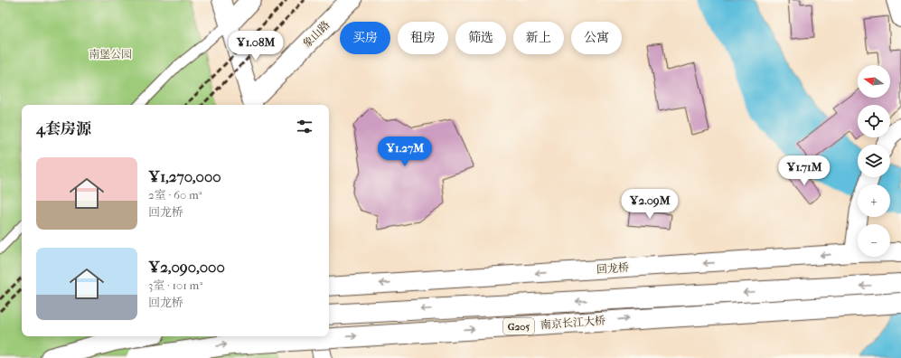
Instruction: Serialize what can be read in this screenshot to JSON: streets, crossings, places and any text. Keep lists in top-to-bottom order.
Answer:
{
  "streets": {
    "main road": ["象山路", "南京长江大桥", "G205"],
    "street": ["回龙桥"]
  },
  "one_way": ["回龙桥"],
  "parks": ["南堡公园"],
  "north": "left",
  "page": {
    "chip": [
      "买房",
      "租房",
      "筛选",
      "新上",
      "公寓"
    ],
    "price": [
      "¥1.08M",
      "¥1.27M",
      "¥1.71M",
      "¥2.09M"
    ],
    "map_buttons": ["+", "−"],
    "heading": "4套房源",
    "list": [
      {
        "name": "¥1,270,000",
        "note": "2室 · 60 m² · 回龙桥"
      },
      {
        "name": "¥2,090,000",
        "note": "3室 · 101 m² · 回龙桥"
      }
    ]
  }
}
